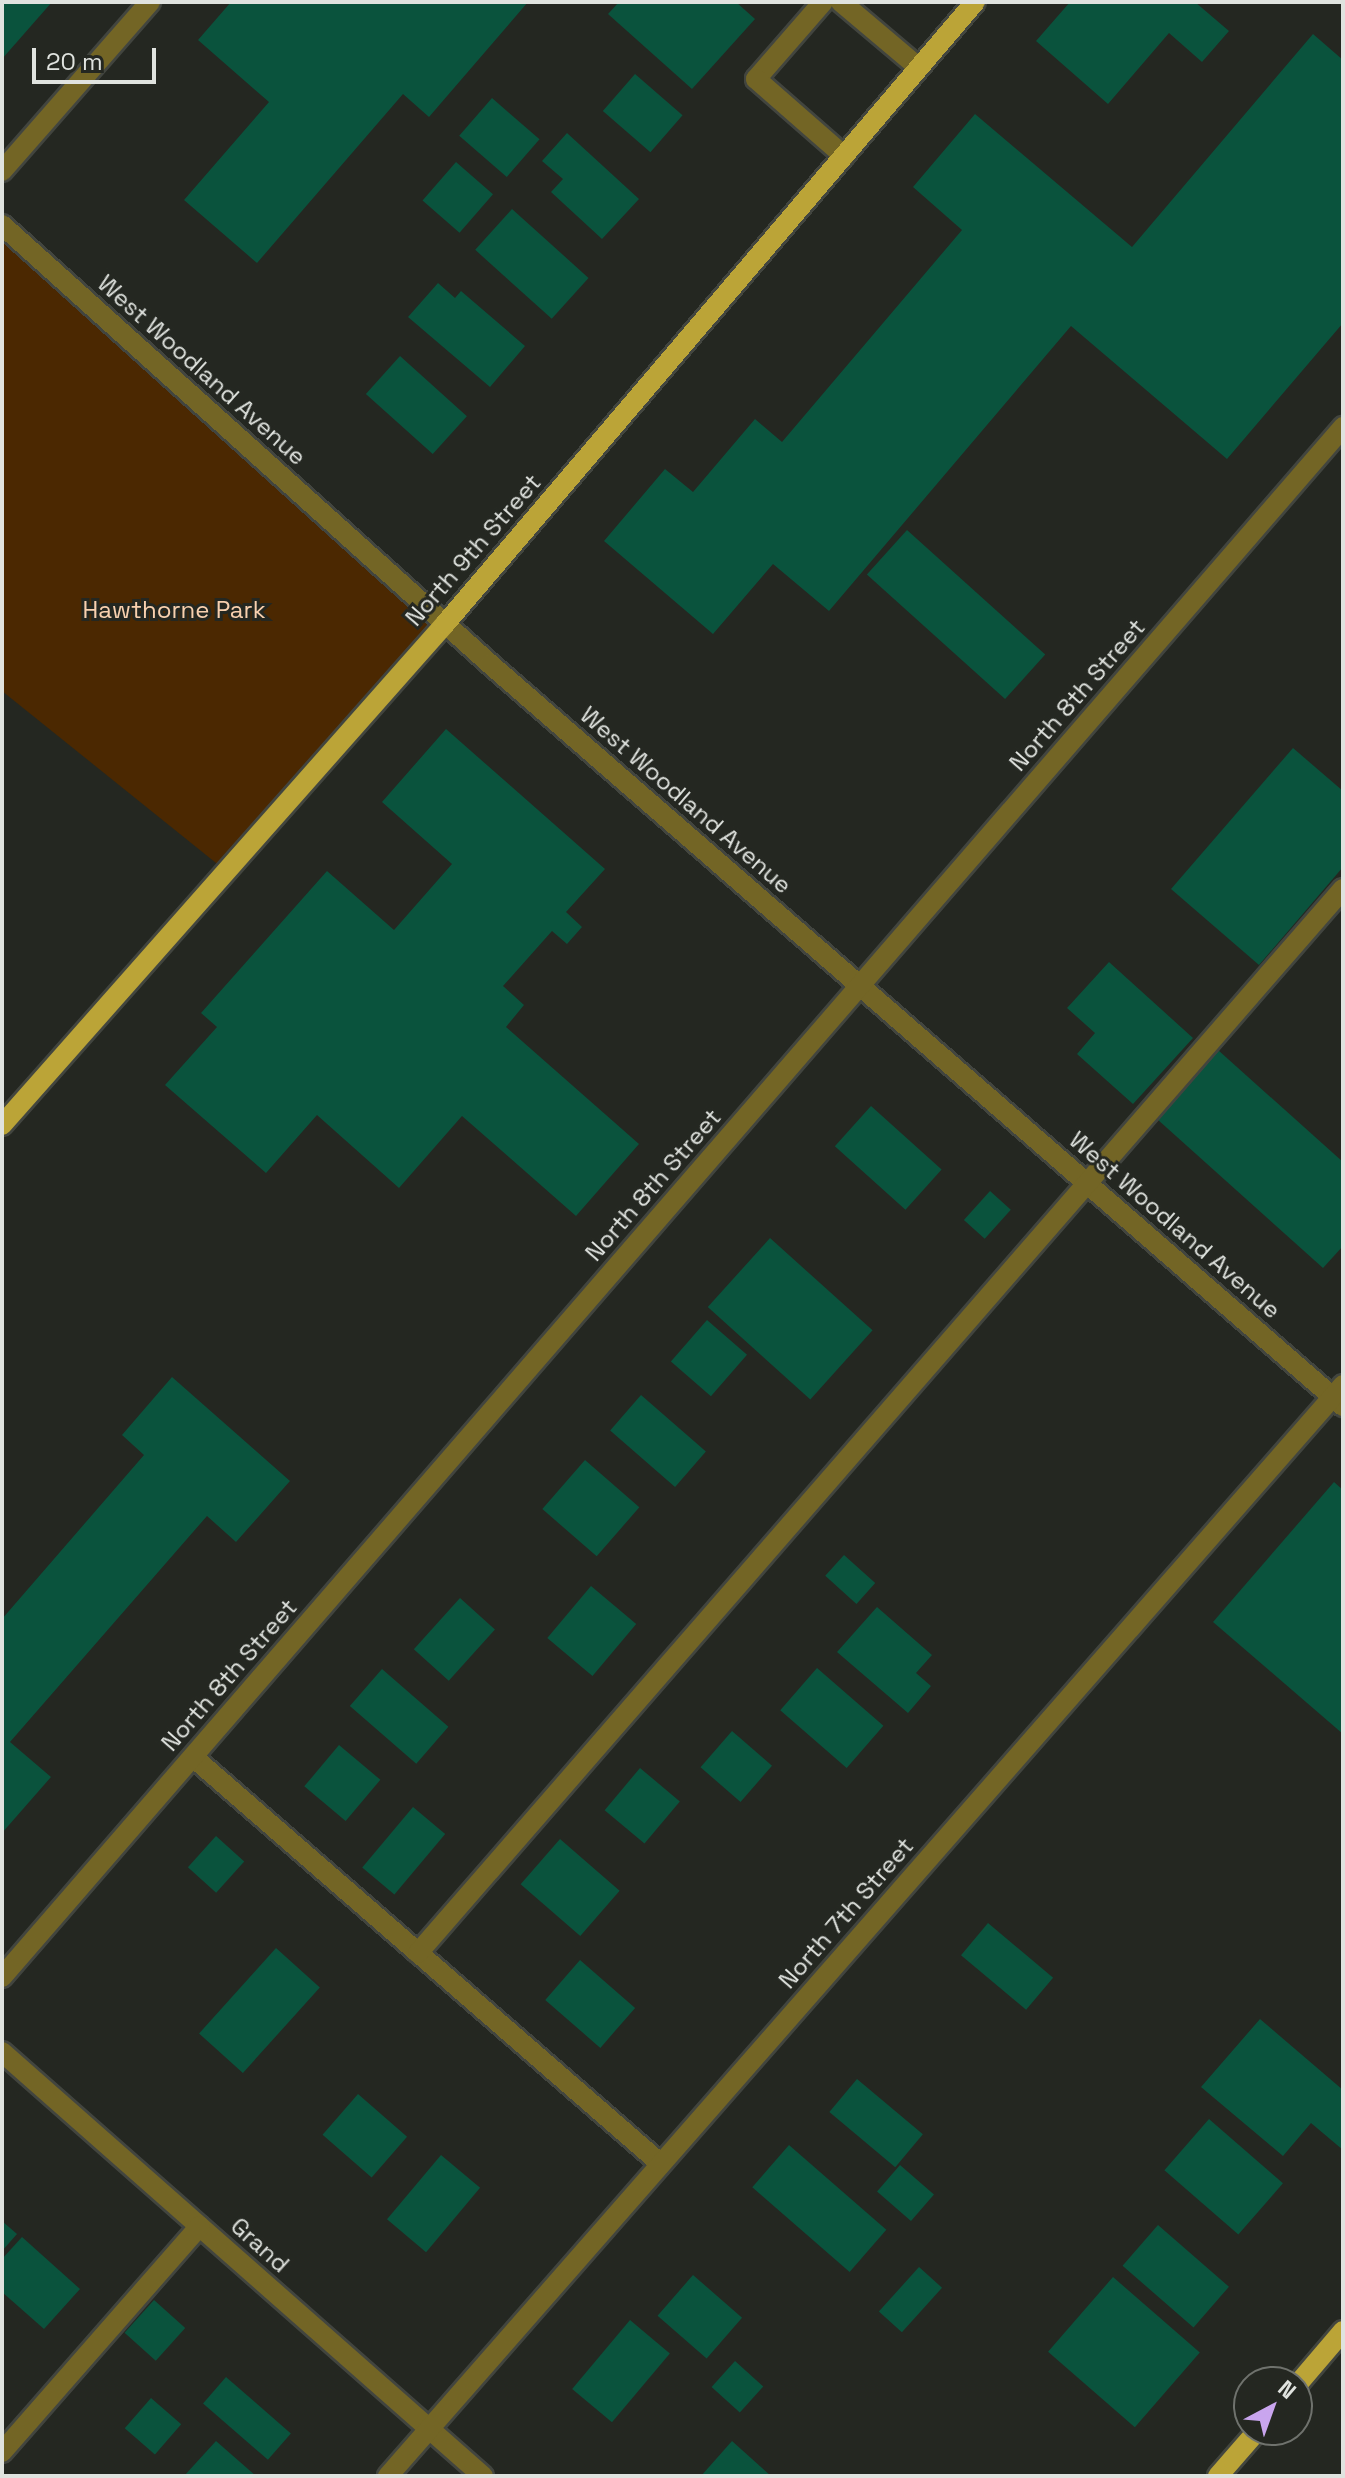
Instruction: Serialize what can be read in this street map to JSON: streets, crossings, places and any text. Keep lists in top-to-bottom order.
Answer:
{
  "streets": {
    "main road": ["North 9th Street"],
    "street": [
      "West Woodland Avenue",
      "North 8th Street",
      "North 7th Street",
      "Grand"
    ]
  },
  "crossings": [
    ["West Woodland Avenue", "North 9th Street"],
    ["West Woodland Avenue", "North 8th Street"],
    ["West Woodland Avenue", "North 7th Street"],
    ["North 7th Street", "Grand"]
  ],
  "parks": ["Hawthorne Park"],
  "scale_bar": "20 m",
  "north": "top right"
}
